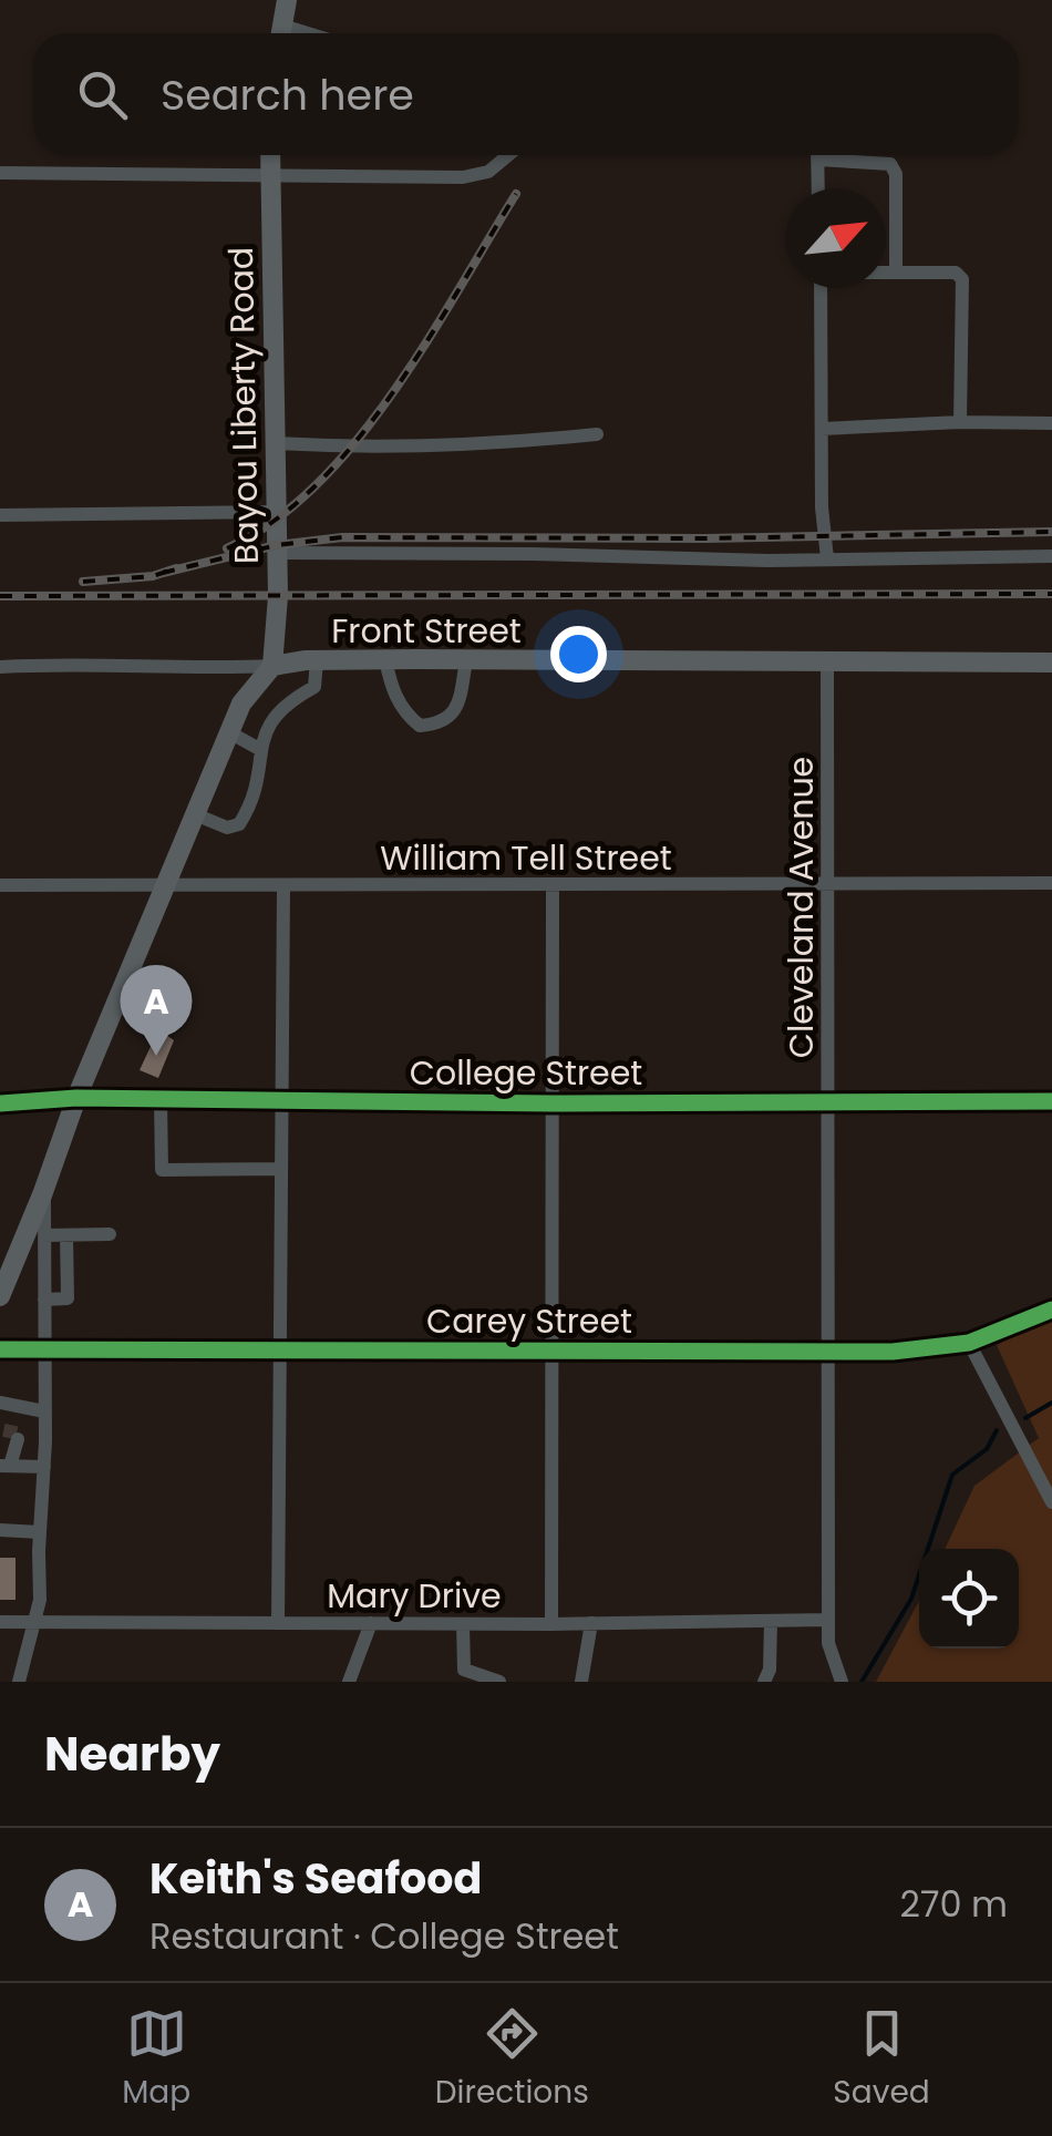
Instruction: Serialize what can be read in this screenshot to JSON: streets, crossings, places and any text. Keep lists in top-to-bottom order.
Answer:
{
  "streets": {
    "main road": ["Bayou Liberty Road", "Front Street"],
    "street": [
      "William Tell Street",
      "Cleveland Avenue",
      "College Street",
      "Carey Street",
      "Mary Drive"
    ]
  },
  "crossings": [
    ["Bayou Liberty Road", "Front Street"],
    ["Front Street", "Cleveland Avenue"],
    ["William Tell Street", "Cleveland Avenue"],
    ["Cleveland Avenue", "College Street"],
    ["Cleveland Avenue", "Carey Street"],
    ["Cleveland Avenue", "Mary Drive"]
  ],
  "north": "top right",
  "page": {
    "search": "Search here",
    "pins": "A",
    "heading": "Nearby",
    "list": [
      {
        "mark": "A",
        "name": "Keith's Seafood",
        "note": "Restaurant · College Street",
        "value": "270 m"
      }
    ],
    "nav": ["Map", "Directions", "Saved"]
  }
}
